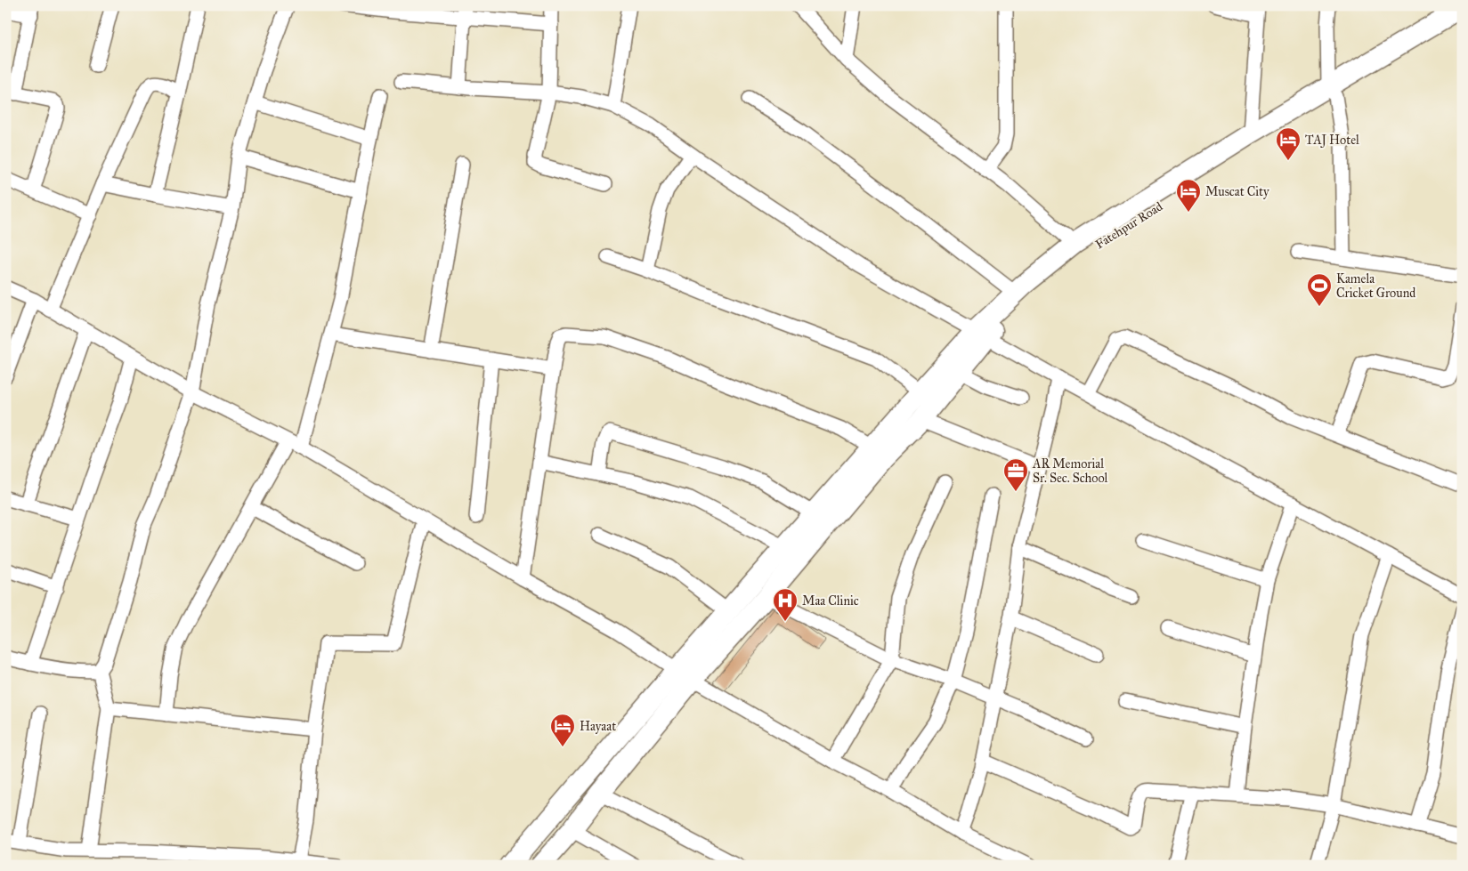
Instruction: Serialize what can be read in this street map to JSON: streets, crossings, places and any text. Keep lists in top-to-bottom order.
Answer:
{
  "streets": {
    "street": ["Fatehpur Road"]
  },
  "places": {
    "hotel": ["TAJ Hotel", "Muscat City", "Hayaat"],
    "sports": ["Kamela Cricket Ground"],
    "office": ["AR Memorial Sr. Sec. School"],
    "hospital": ["Maa Clinic"]
  }
}
